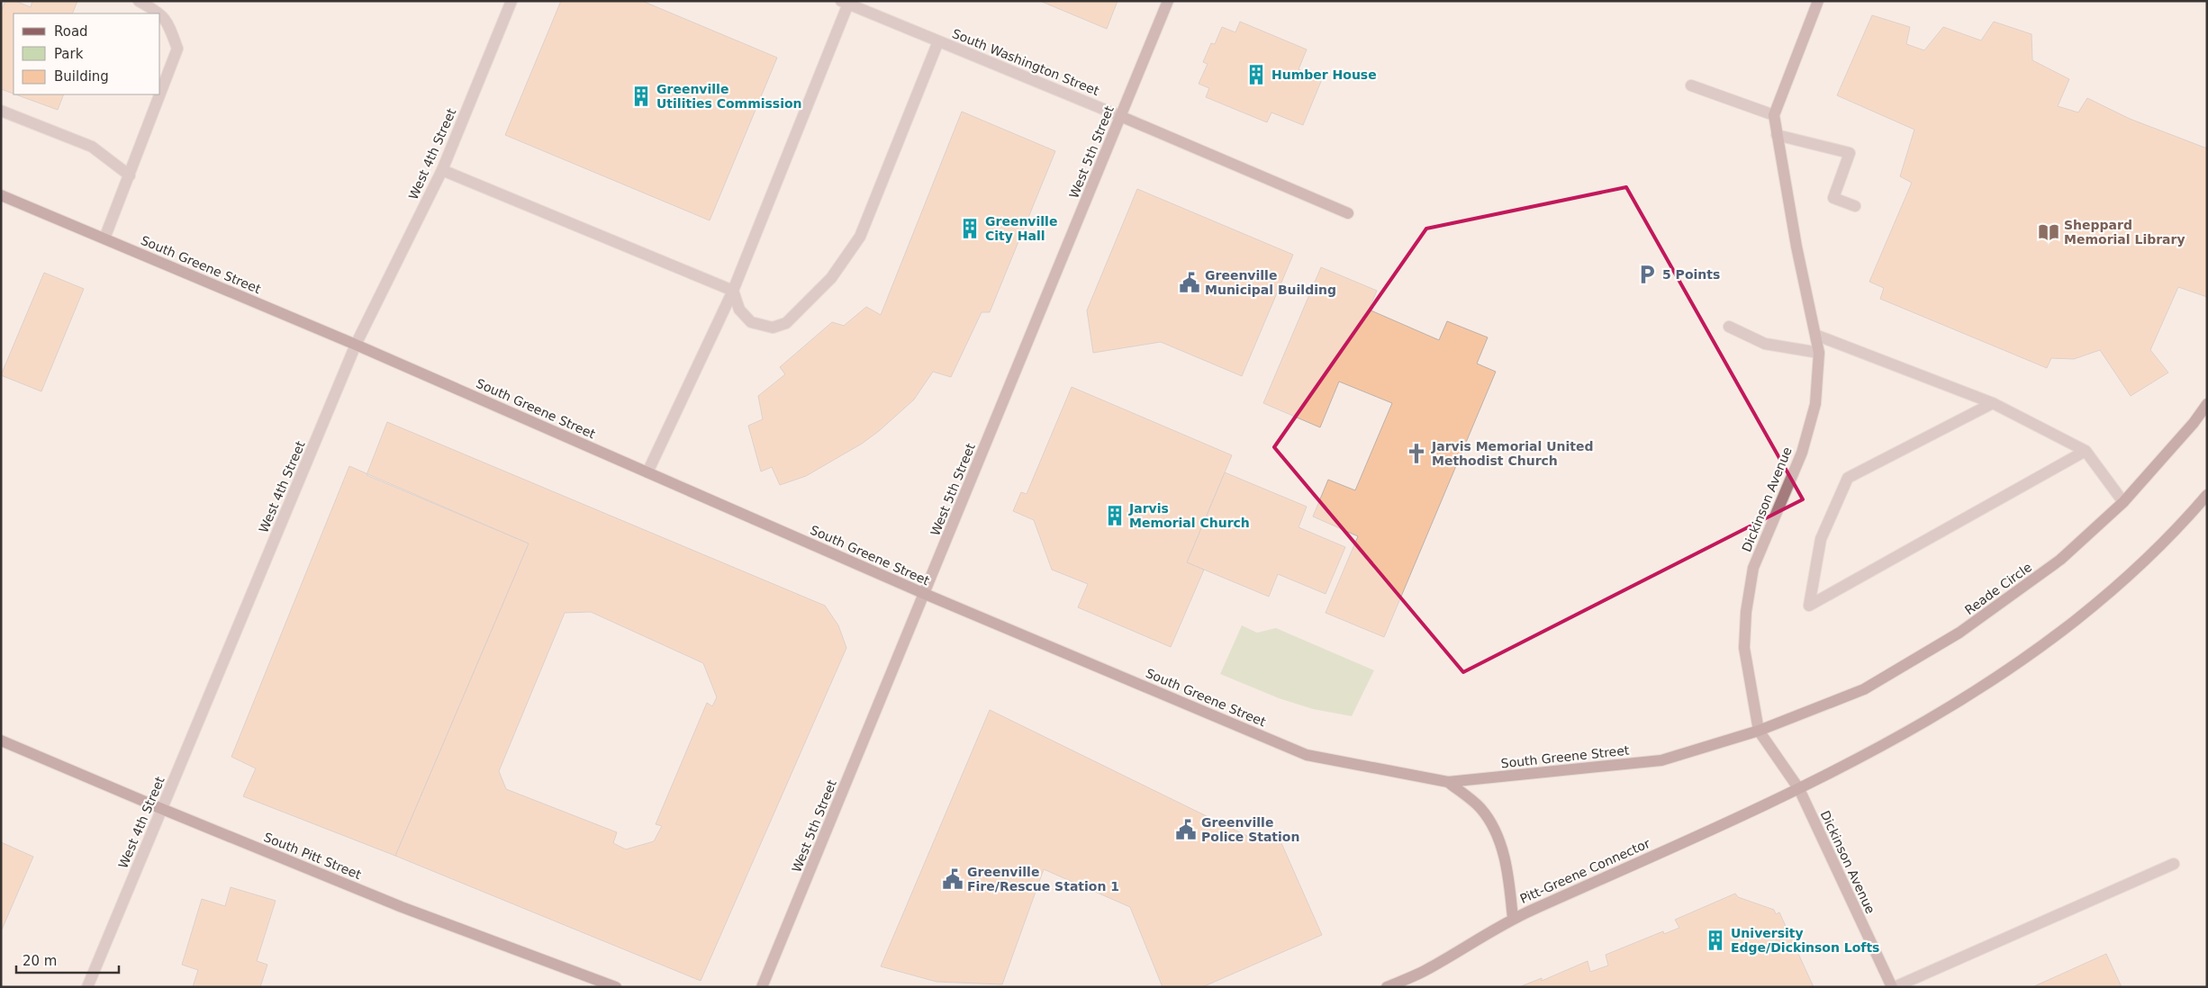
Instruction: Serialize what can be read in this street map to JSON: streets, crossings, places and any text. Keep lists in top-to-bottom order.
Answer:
{
  "streets": {
    "main road": [
      "South Washington Street",
      "West 5th Street",
      "South Greene Street",
      "Dickinson Avenue",
      "Reade Circle",
      "South Pitt Street",
      "Pitt-Greene Connector"
    ],
    "street": ["West 4th Street"]
  },
  "crossings": [
    ["South Washington Street", "West 5th Street"],
    ["West 5th Street", "South Greene Street"],
    ["West 4th Street", "South Greene Street"],
    ["West 4th Street", "South Pitt Street"],
    ["South Greene Street", "Dickinson Avenue"],
    ["South Greene Street", "Reade Circle"],
    ["Dickinson Avenue", "Reade Circle"],
    ["Dickinson Avenue", "Pitt-Greene Connector"]
  ],
  "places": {
    "building": [
      "Humber House",
      "Greenville Utilities Commission",
      "Greenville City Hall",
      "Jarvis Memorial Church",
      "University Edge/Dickinson Lofts"
    ],
    "library": ["Sheppard Memorial Library"],
    "parking": ["5 Points"],
    "public building": ["Greenville Municipal Building", "Greenville Police Station", "Greenville Fire/Rescue Station 1"],
    "church": ["Jarvis Memorial United Methodist Church"]
  },
  "legend": ["Road", "Park", "Building"],
  "scale_bar": "20 m"
}
